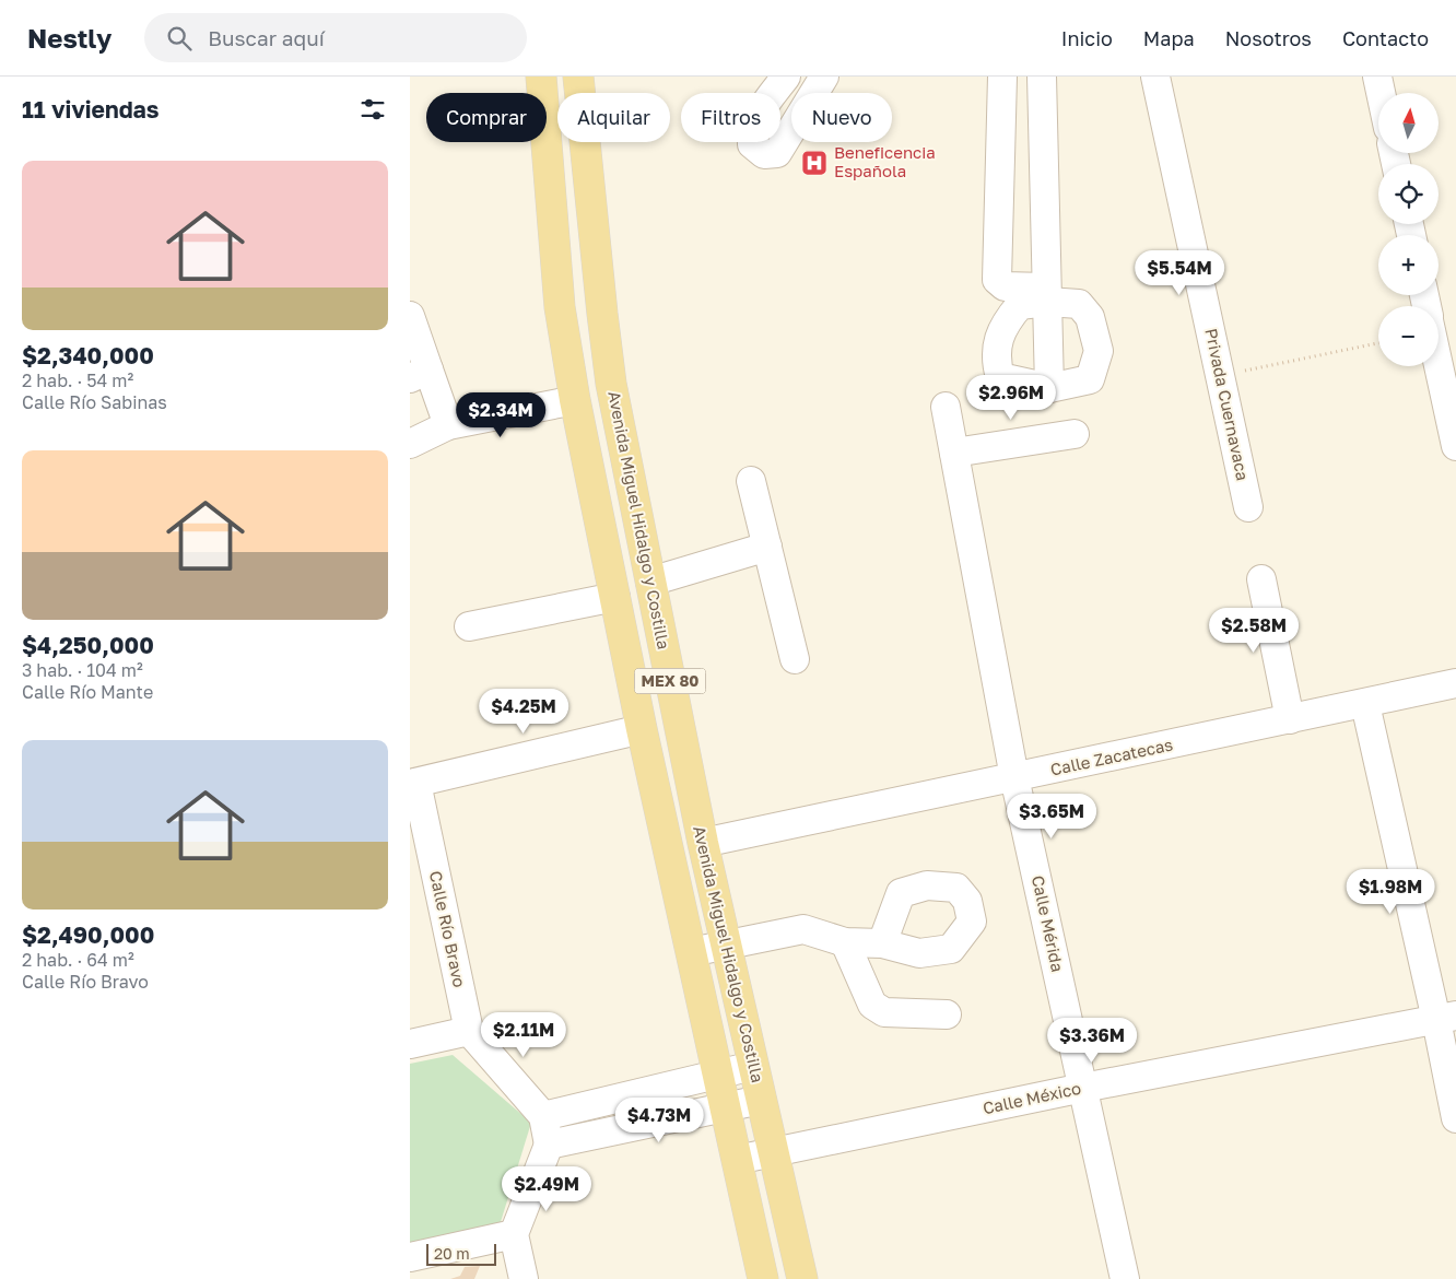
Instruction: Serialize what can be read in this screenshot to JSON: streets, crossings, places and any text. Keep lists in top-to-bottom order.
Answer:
{
  "streets": {
    "main road": ["Avenida Miguel Hidalgo y Costilla", "MEX 80"],
    "street": [
      "Privada Cuernavaca",
      "Calle Zacatecas",
      "Calle Mérida",
      "Calle Río Bravo",
      "Calle México"
    ]
  },
  "crossings": [
    ["Avenida Miguel Hidalgo y Costilla", "Calle Zacatecas"],
    ["Avenida Miguel Hidalgo y Costilla", "Calle México"],
    ["MEX 80", "Calle México"],
    ["Calle Zacatecas", "Calle Mérida"],
    ["Calle Mérida", "Calle México"]
  ],
  "places": {
    "hospital": ["Beneficencia Española"]
  },
  "scale_bar": "20 m",
  "north": "top",
  "page": {
    "header": "Nestly",
    "search": "Buscar aquí",
    "nav": [
      "Inicio",
      "Mapa",
      "Nosotros",
      "Contacto"
    ],
    "heading": "11 viviendas",
    "map_buttons": ["+", "−"],
    "chip": [
      "Comprar",
      "Alquilar",
      "Filtros",
      "Nuevo"
    ],
    "list": [
      {
        "name": "$2,340,000",
        "note": "2 hab. · 54 m² · Calle Río Sabinas"
      },
      {
        "name": "$4,250,000",
        "note": "3 hab. · 104 m² · Calle Río Mante"
      },
      {
        "name": "$2,490,000",
        "note": "2 hab. · 64 m² · Calle Río Bravo"
      }
    ],
    "price": [
      "$5.54M",
      "$2.96M",
      "$2.34M",
      "$2.58M",
      "$4.25M",
      "$3.65M",
      "$1.98M",
      "$2.11M",
      "$3.36M",
      "$4.73M",
      "$2.49M"
    ],
    "scale": "20 m"
  }
}
